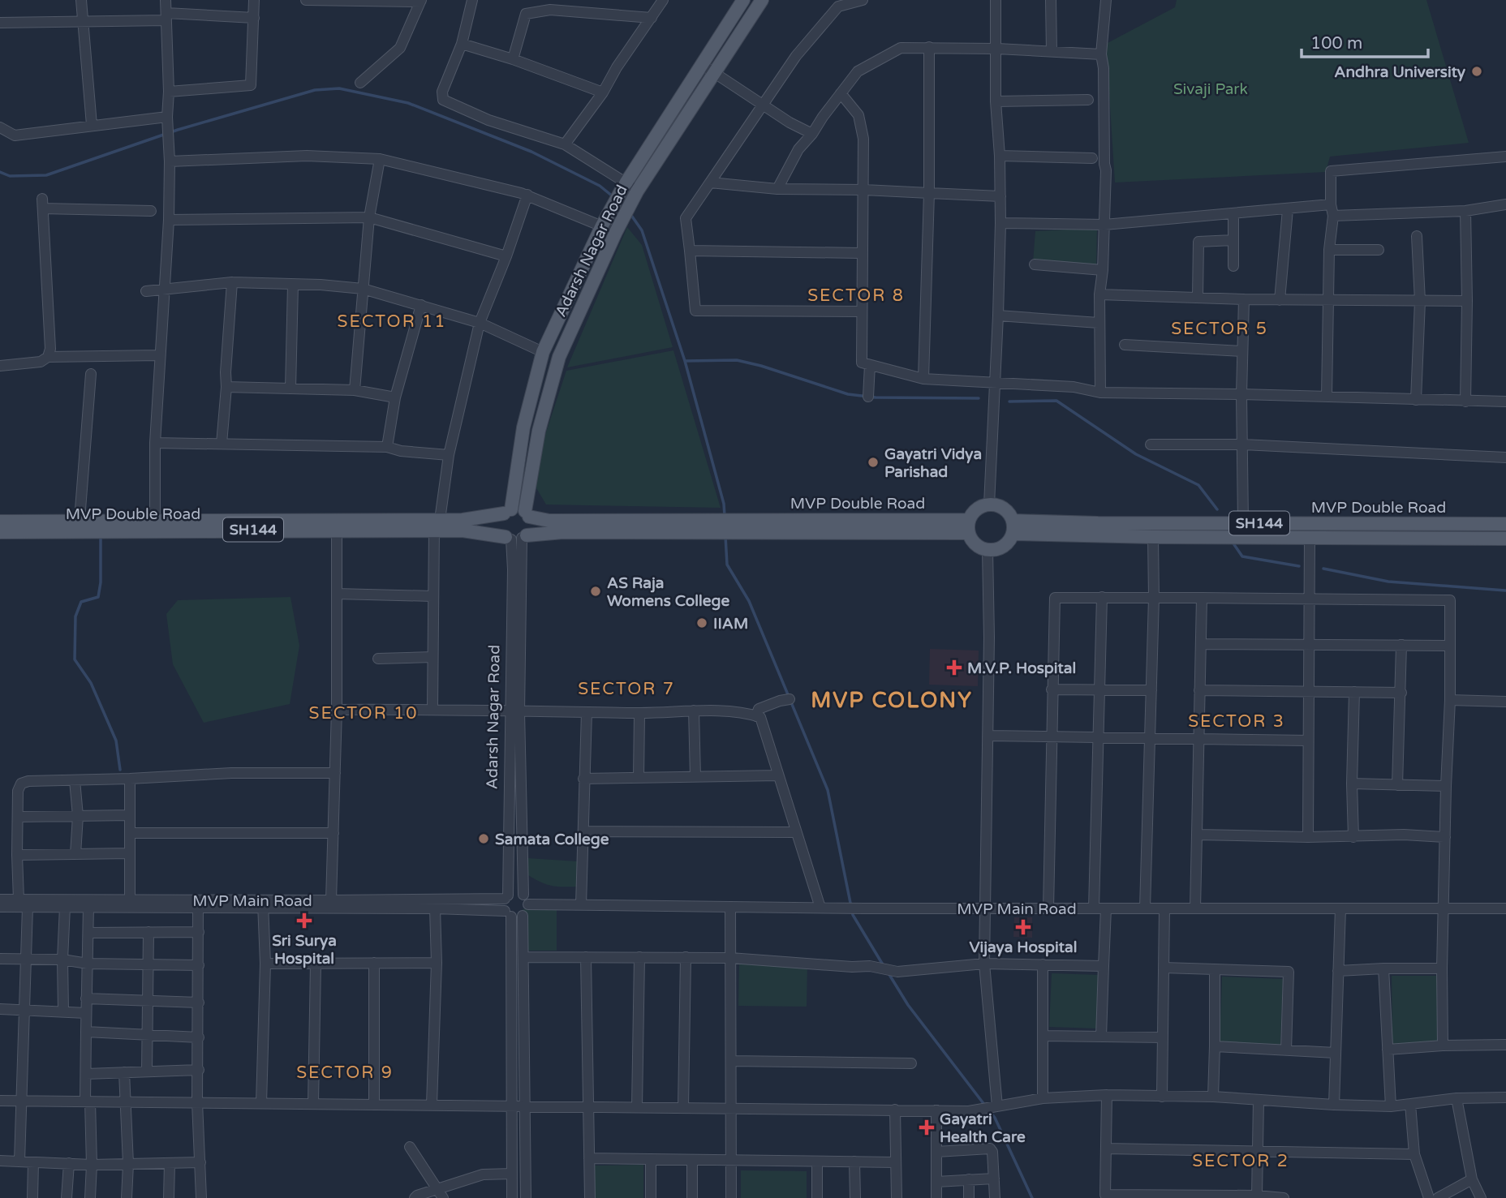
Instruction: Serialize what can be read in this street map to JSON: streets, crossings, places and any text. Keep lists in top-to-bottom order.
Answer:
{
  "streets": {
    "main road": ["Adarsh Nagar Road", "MVP Double Road", "SH144"],
    "street": ["MVP Main Road"]
  },
  "crossings": [
    ["Adarsh Nagar Road", "MVP Double Road"],
    ["Adarsh Nagar Road", "SH144"],
    ["Adarsh Nagar Road", "MVP Main Road"],
    ["MVP Double Road", "SH144"]
  ],
  "districts": [
    "SECTOR 8",
    "SECTOR 11",
    "SECTOR 5",
    "SECTOR 7",
    "MVP COLONY",
    "SECTOR 10",
    "SECTOR 3",
    "SECTOR 9",
    "SECTOR 2"
  ],
  "parks": ["Sivaji Park"],
  "places": {
    "other": [
      "Andhra University",
      "Gayatri Vidya Parishad",
      "AS Raja Womens College",
      "IIAM",
      "Samata College"
    ],
    "health": [
      "M.V.P. Hospital",
      "Sri Surya Hospital",
      "Vijaya Hospital",
      "Gayatri Health Care"
    ]
  },
  "scale_bar": "100 m"
}
